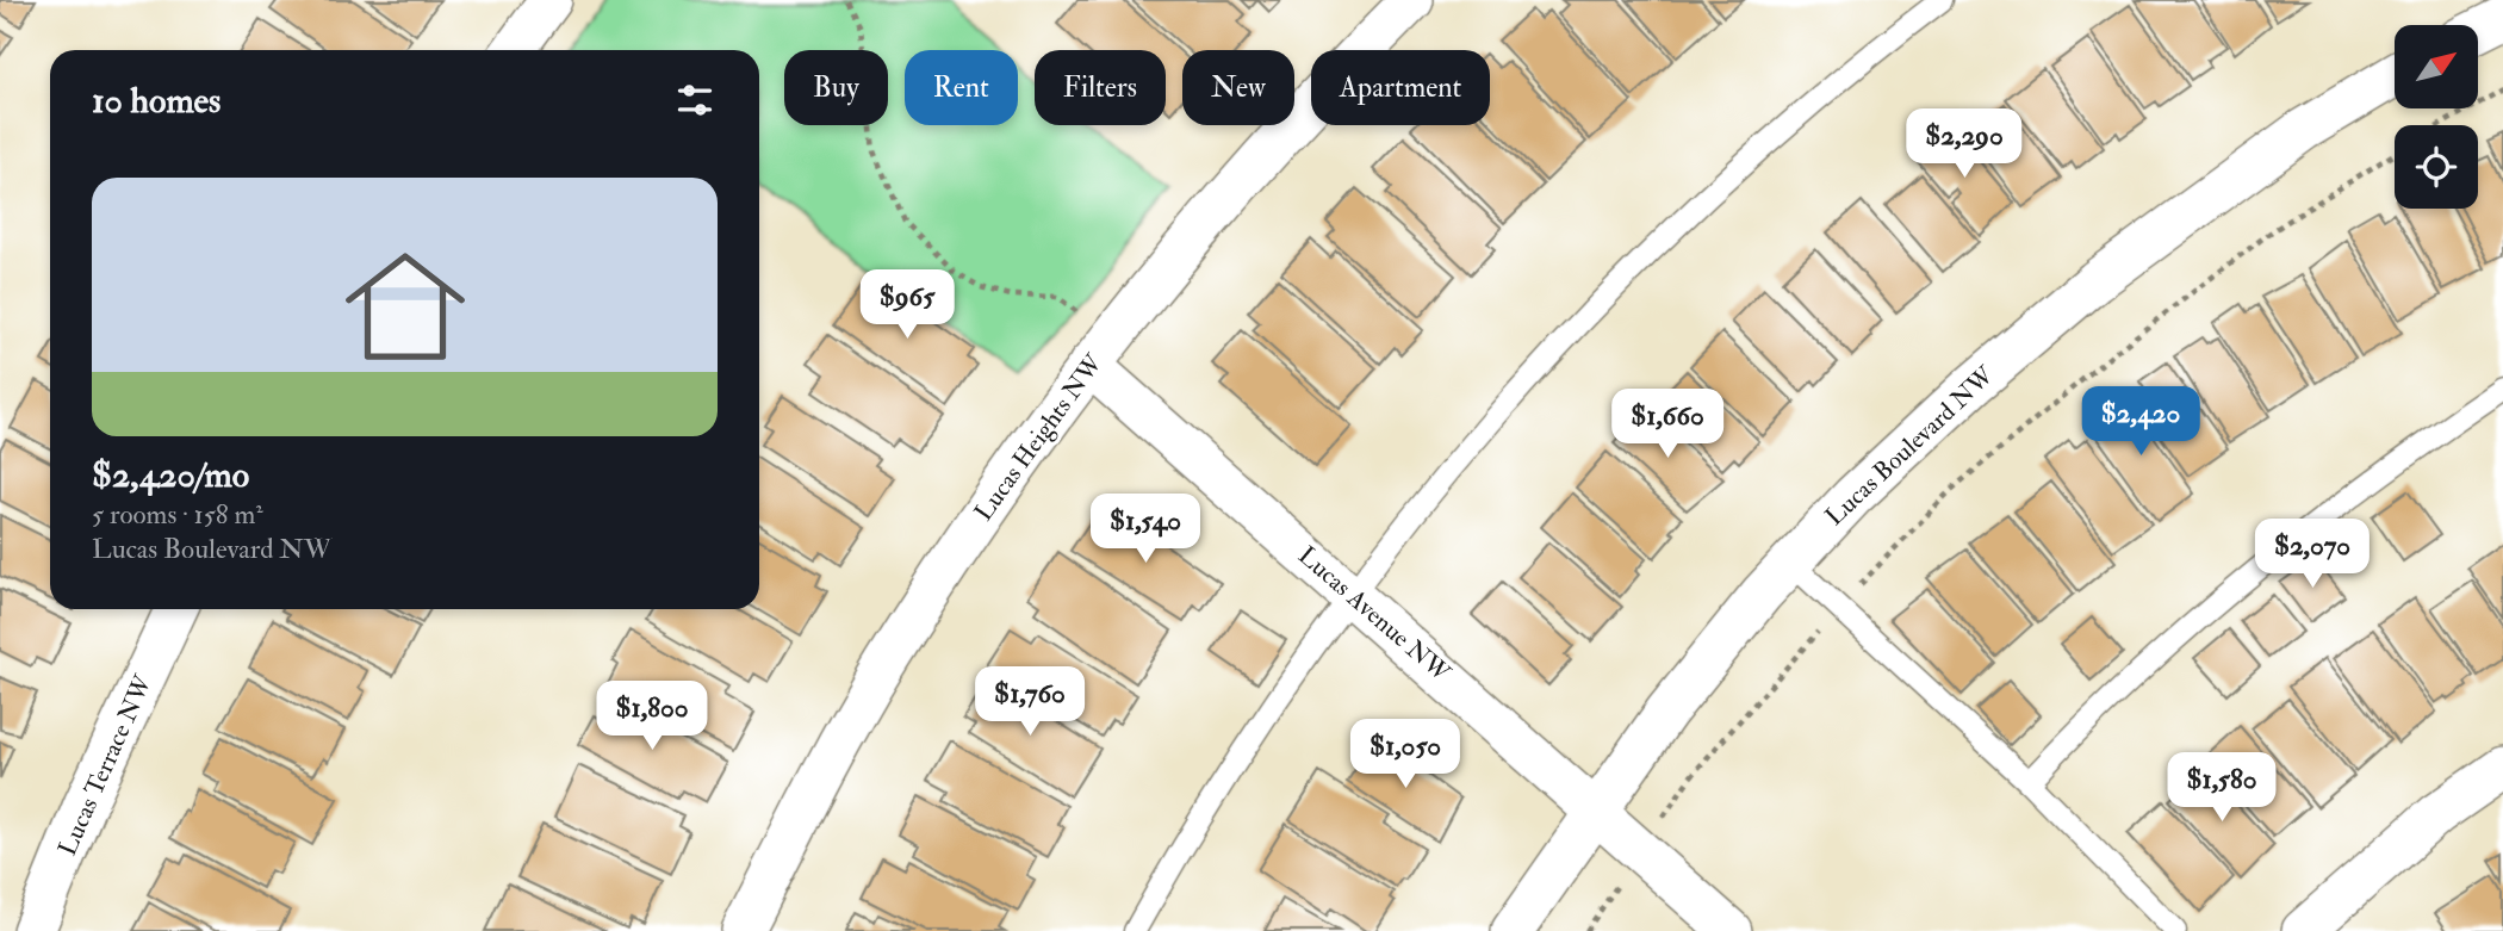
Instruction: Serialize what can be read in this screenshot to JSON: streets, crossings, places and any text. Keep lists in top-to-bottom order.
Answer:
{
  "streets": {
    "street": [
      "Lucas Heights NW",
      "Lucas Boulevard NW",
      "Lucas Avenue NW",
      "Lucas Terrace NW"
    ]
  },
  "crossings": [
    ["Lucas Heights NW", "Lucas Avenue NW"],
    ["Lucas Boulevard NW", "Lucas Avenue NW"]
  ],
  "north": "top right",
  "page": {
    "chip": [
      "Buy",
      "Rent",
      "Filters",
      "New",
      "Apartment"
    ],
    "heading": "10 homes",
    "price": [
      "$2,290",
      "$965",
      "$2,420",
      "$1,660",
      "$1,540",
      "$2,070",
      "$1,760",
      "$1,800",
      "$1,050",
      "$1,580"
    ],
    "list": [
      {
        "name": "$2,420/mo",
        "note": "5 rooms · 158 m² · Lucas Boulevard NW"
      }
    ]
  }
}
